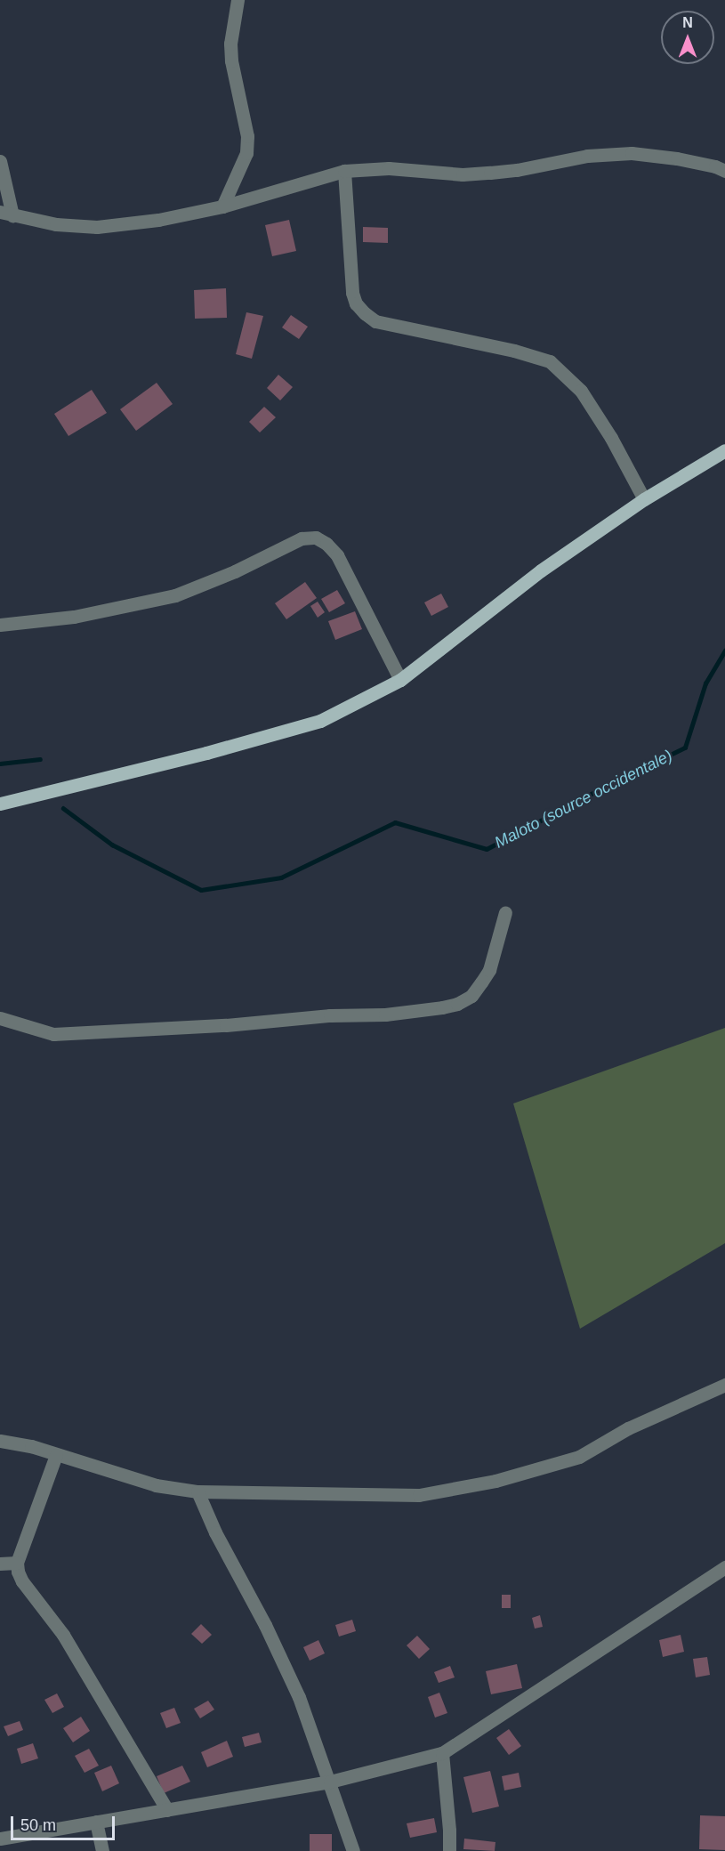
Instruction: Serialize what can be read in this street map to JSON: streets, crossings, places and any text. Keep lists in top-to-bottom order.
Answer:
{
  "water": ["Maloto (source occidentale)"],
  "scale_bar": "50 m",
  "north": "top"
}
